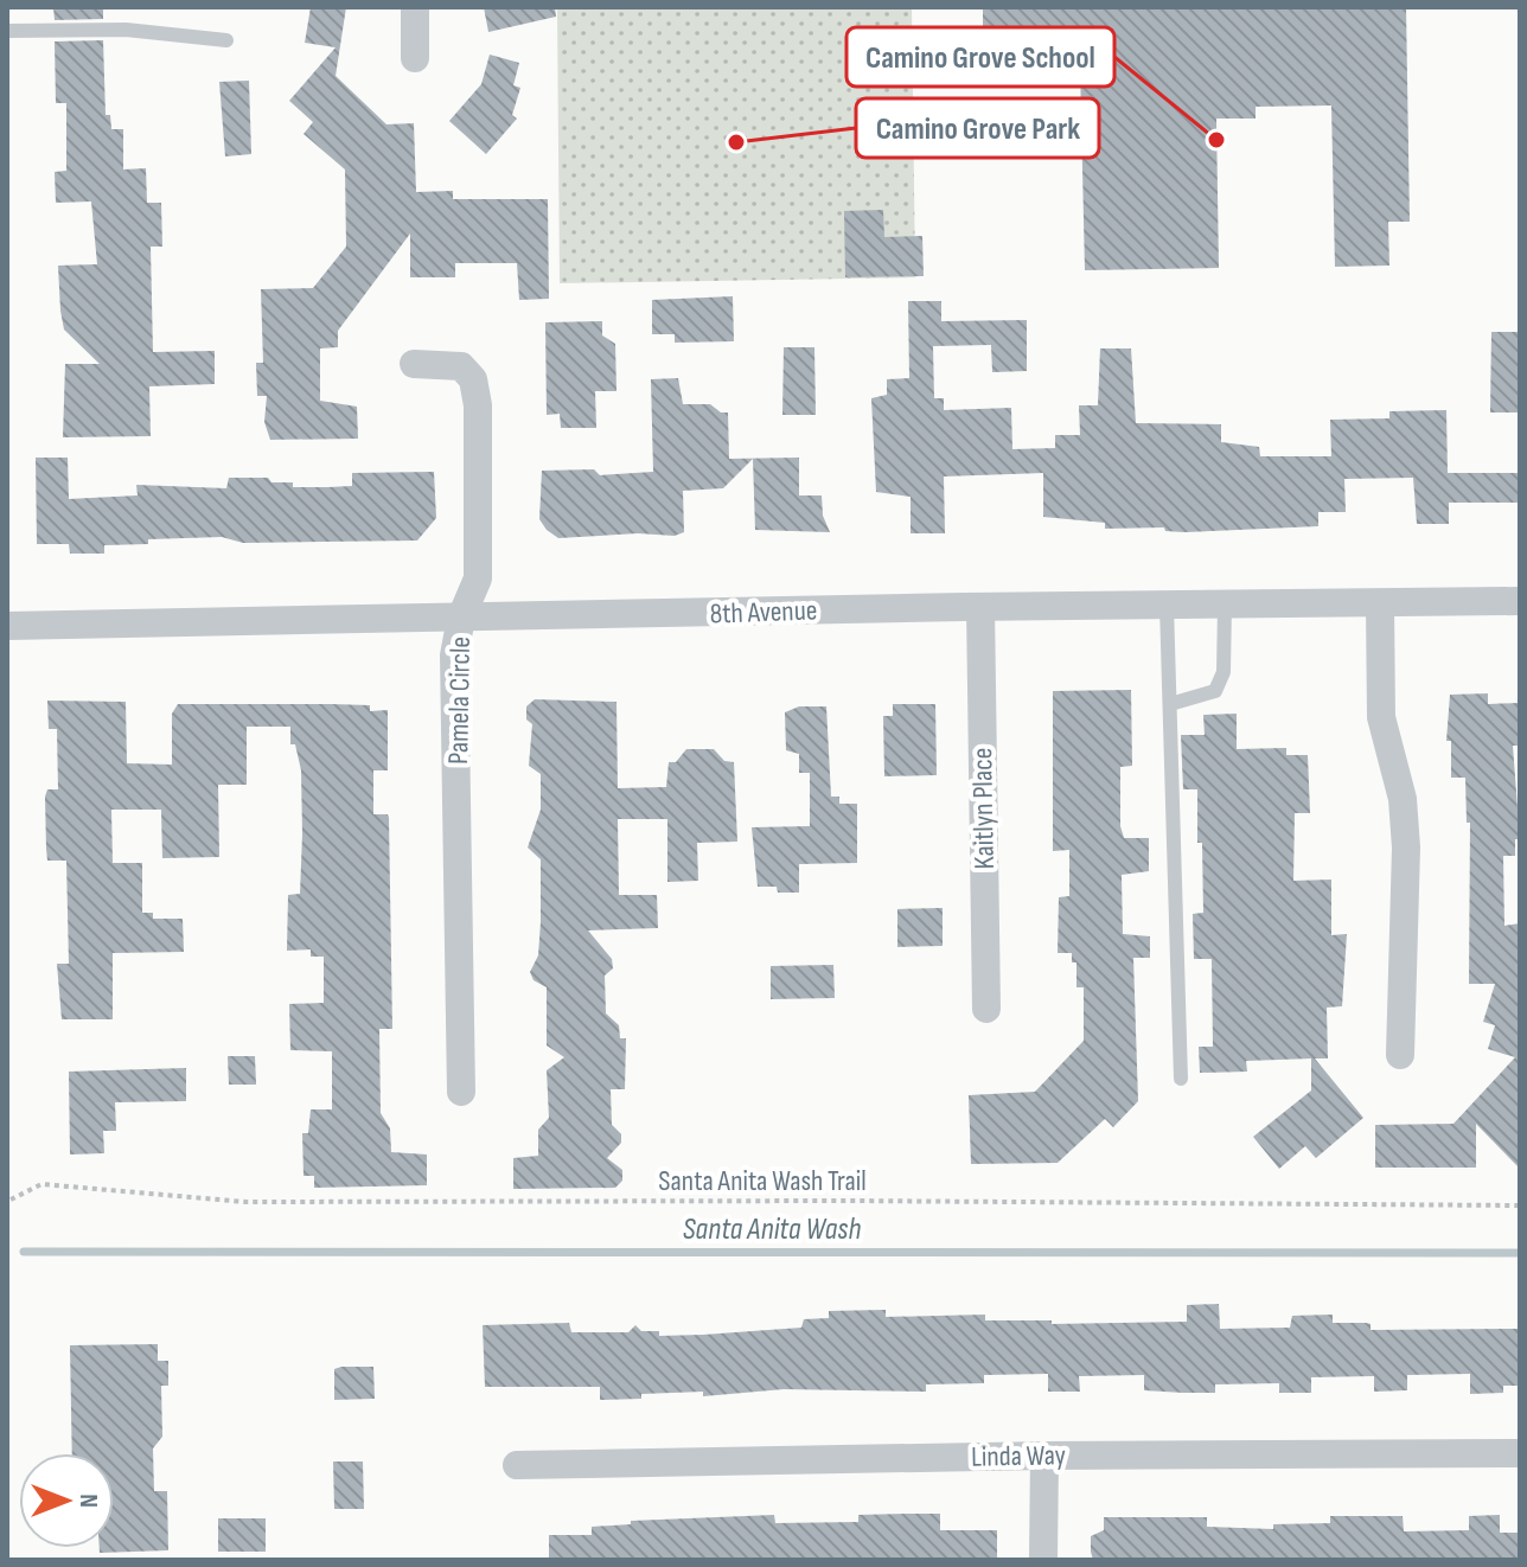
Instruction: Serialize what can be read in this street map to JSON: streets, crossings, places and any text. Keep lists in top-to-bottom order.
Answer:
{
  "streets": {
    "street": [
      "8th Avenue",
      "Pamela Circle",
      "Kaitlyn Place",
      "Linda Way"
    ],
    "path": ["Santa Anita Wash Trail"]
  },
  "crossings": [
    ["8th Avenue", "Pamela Circle"],
    ["8th Avenue", "Kaitlyn Place"]
  ],
  "water": ["Santa Anita Wash"],
  "places": ["Camino Grove School", "Camino Grove Park"],
  "north": "right"
}
